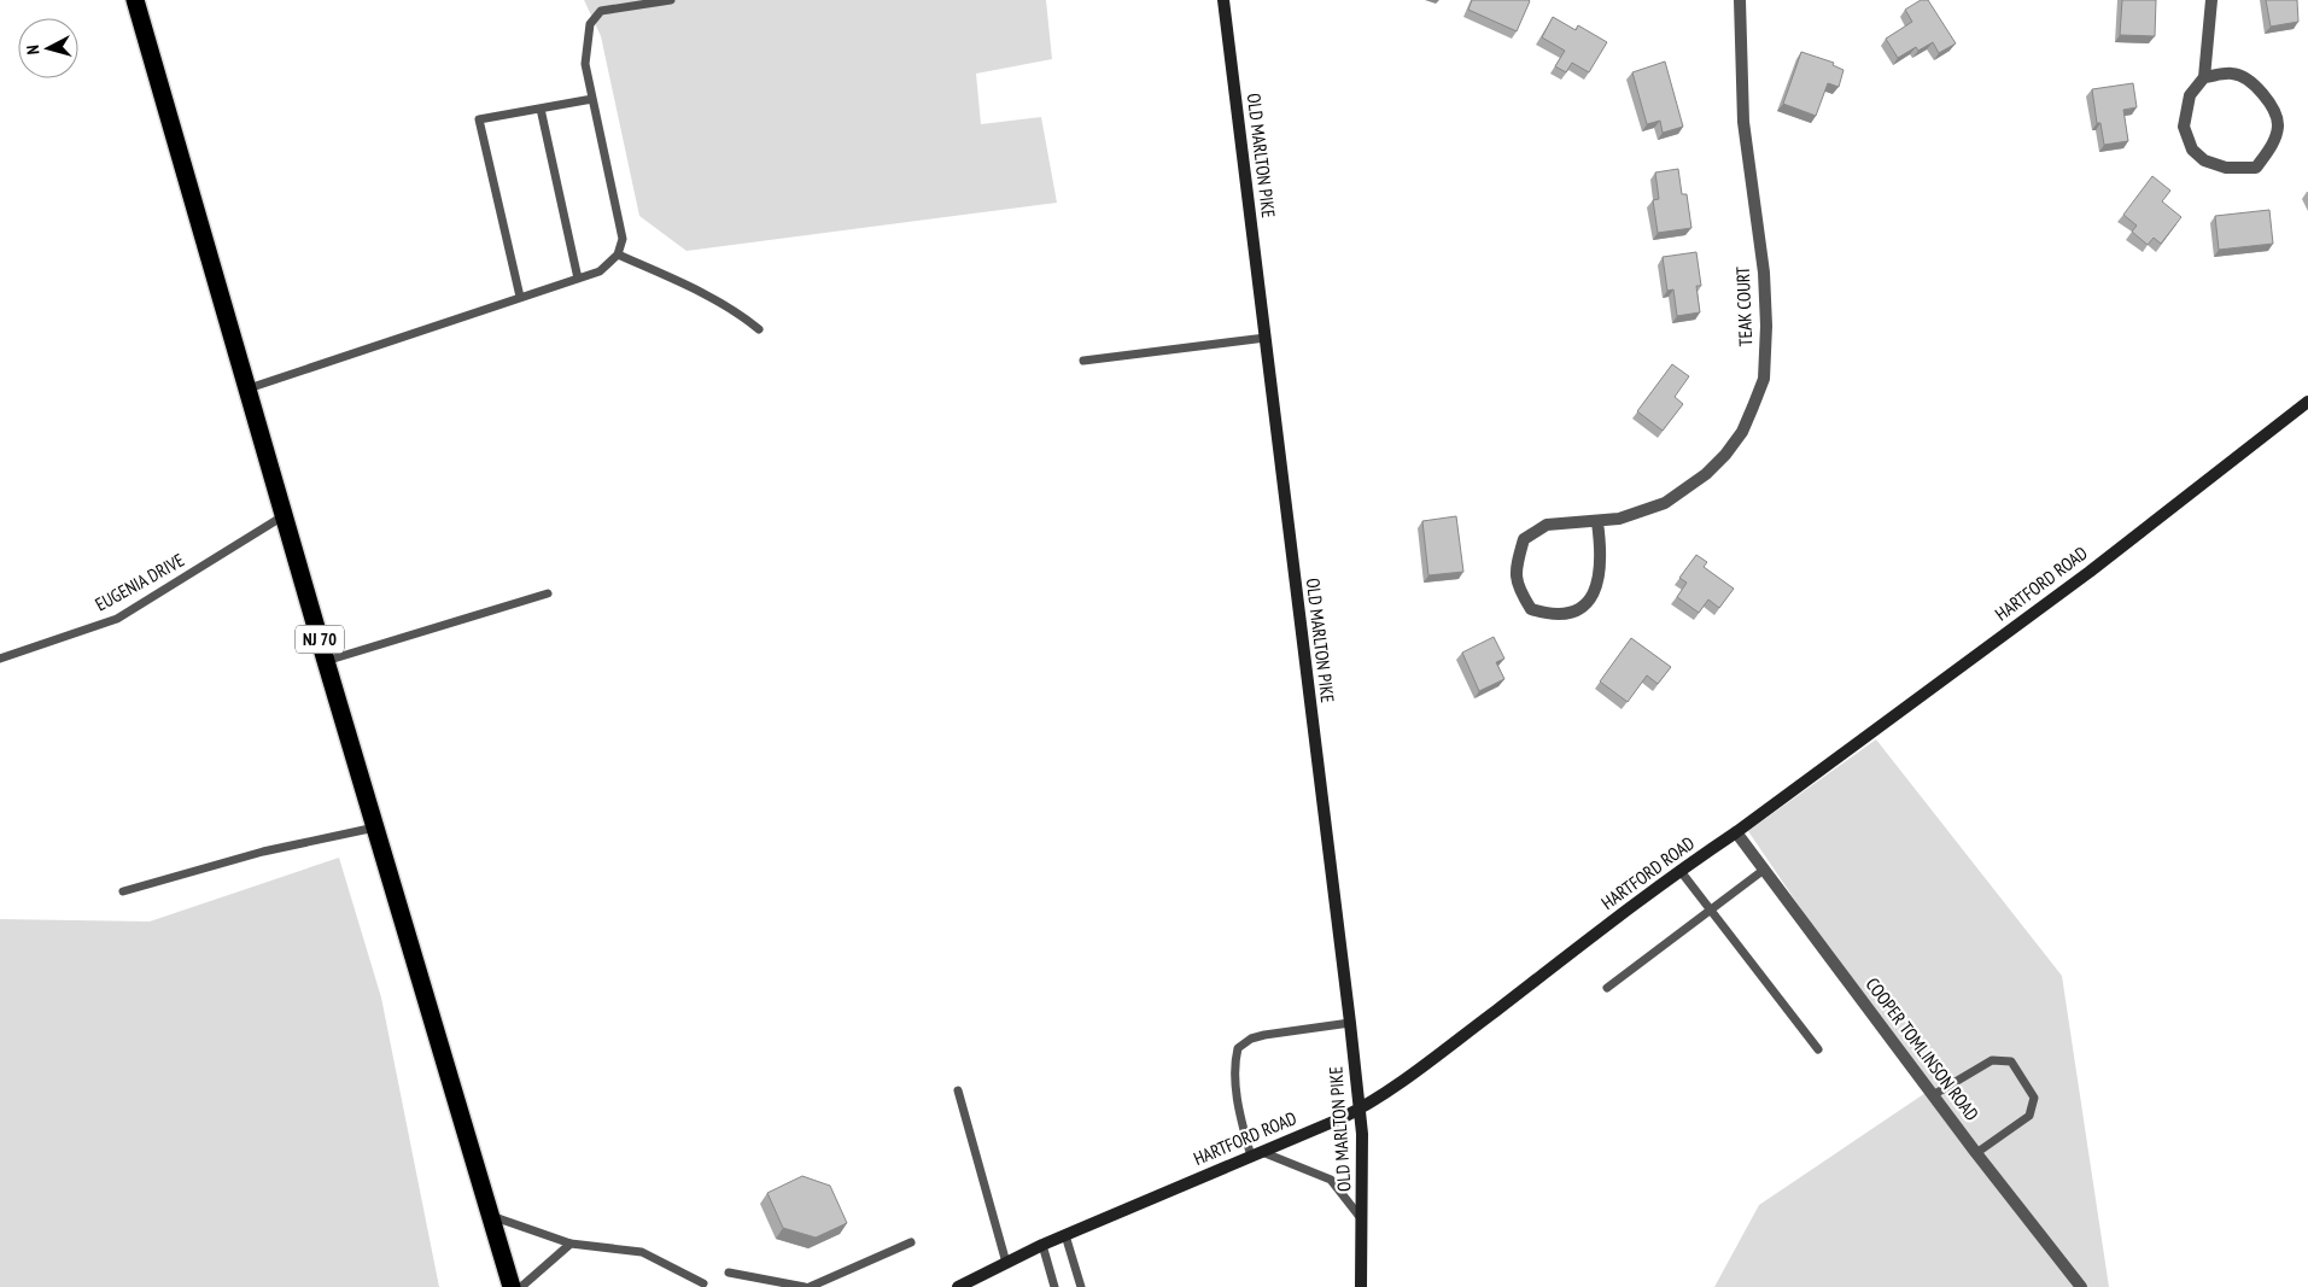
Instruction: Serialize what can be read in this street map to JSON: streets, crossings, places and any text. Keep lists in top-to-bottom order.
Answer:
{
  "streets": {
    "highway": ["NJ 70"],
    "street": [
      "OLD MARLTON PIKE",
      "TEAK COURT",
      "HARTFORD ROAD",
      "COOPER TOMLINSON ROAD"
    ],
    "lane": ["EUGENIA DRIVE"]
  },
  "crossings": [
    ["OLD MARLTON PIKE", "HARTFORD ROAD"],
    ["EUGENIA DRIVE", "NJ 70"],
    ["HARTFORD ROAD", "COOPER TOMLINSON ROAD"]
  ],
  "north": "left"
}
